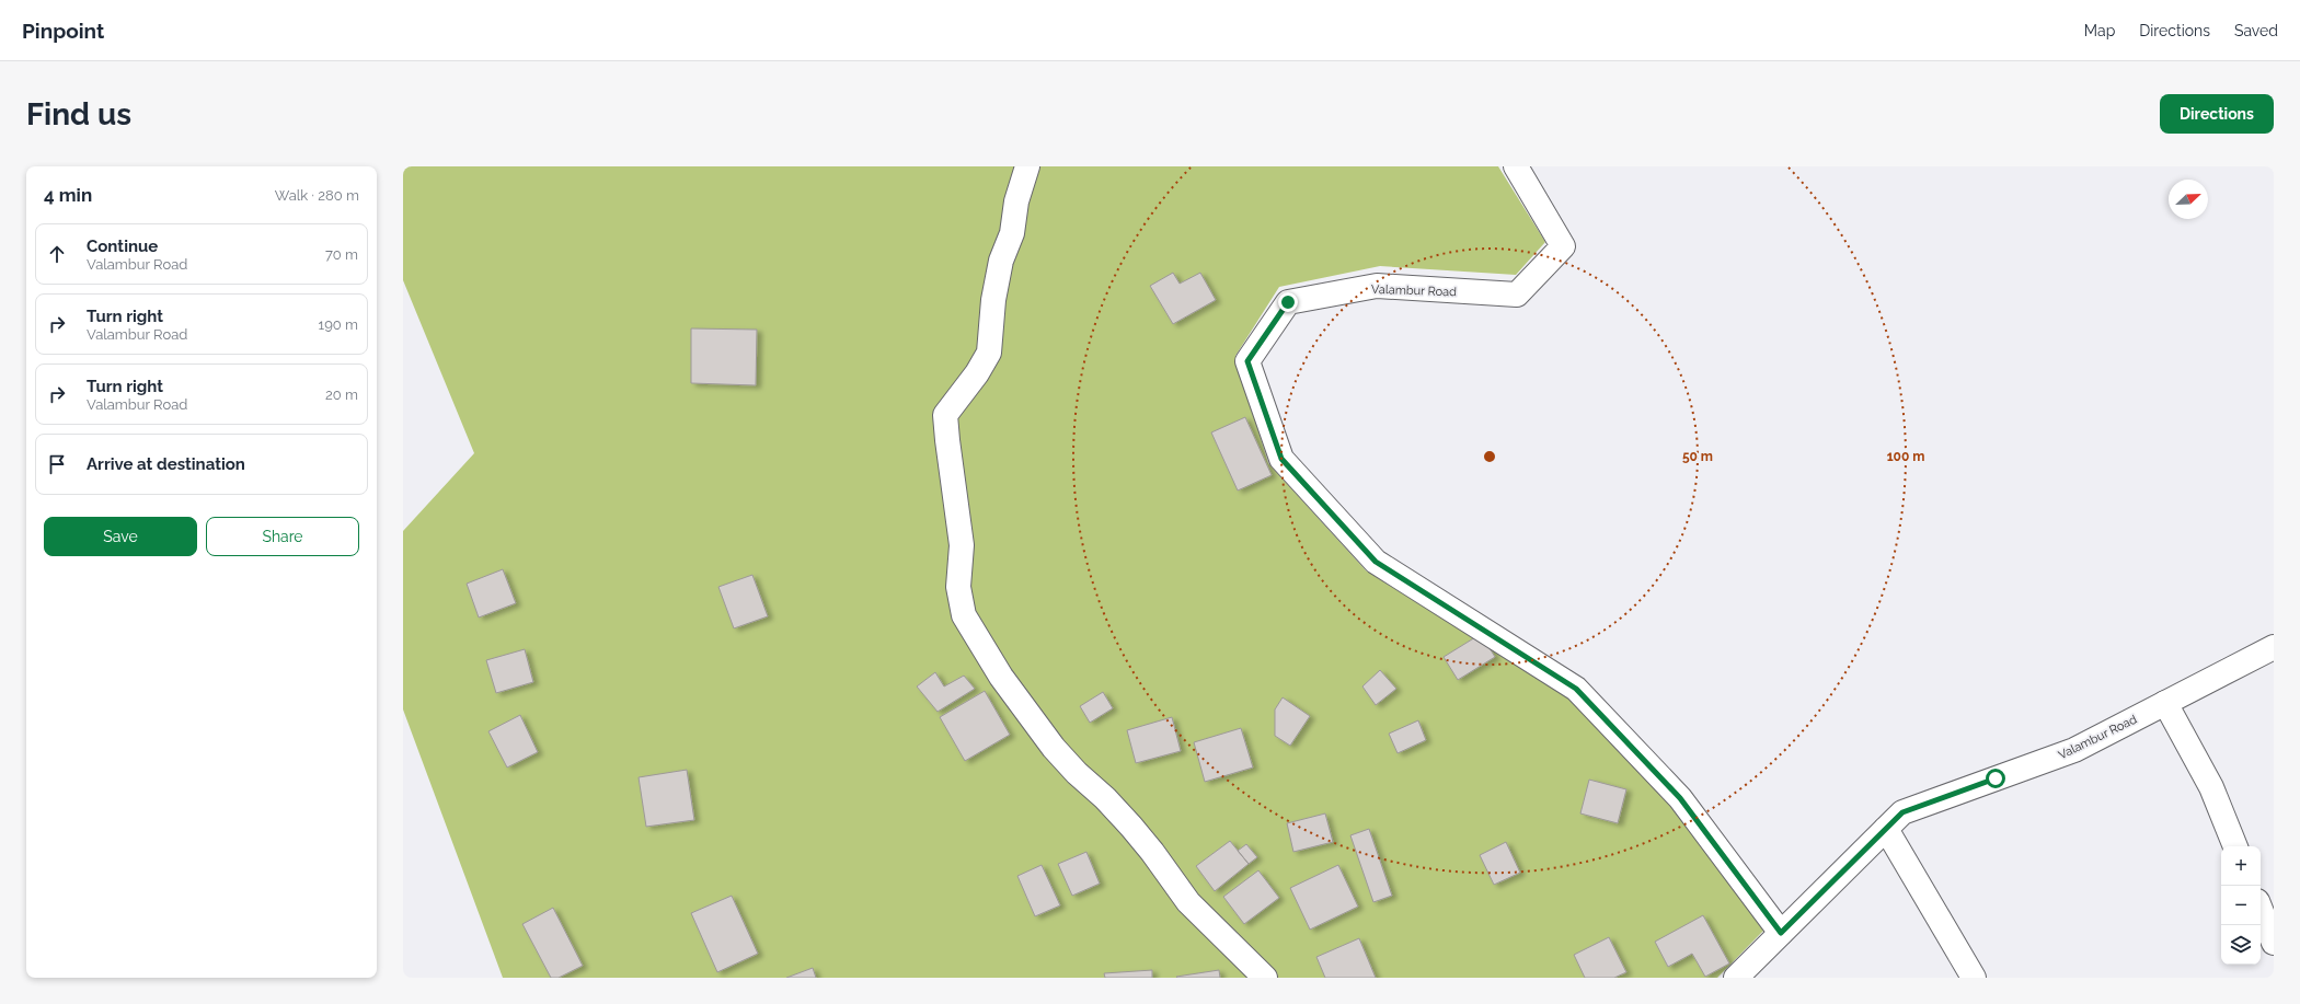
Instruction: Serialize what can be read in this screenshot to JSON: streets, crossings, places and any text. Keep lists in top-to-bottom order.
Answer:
{
  "streets": {
    "street": ["Valambur Road"]
  },
  "north": "top right",
  "page": {
    "header": "Pinpoint",
    "nav": ["Map", "Directions", "Saved"],
    "buttons": [
      "Directions",
      ["Save", "Share"]
    ],
    "title": "Find us",
    "heading": ["4 min", "Walk · 280 m"],
    "list": [
      ["Continue", "Valambur Road", "70 m"],
      ["Turn right", "Valambur Road", "190 m"],
      ["Turn right", "Valambur Road", "20 m"],
      "Arrive at destination"
    ],
    "map_buttons": ["+", "−"]
  },
  "rings": ["50 m", "100 m"]
}
